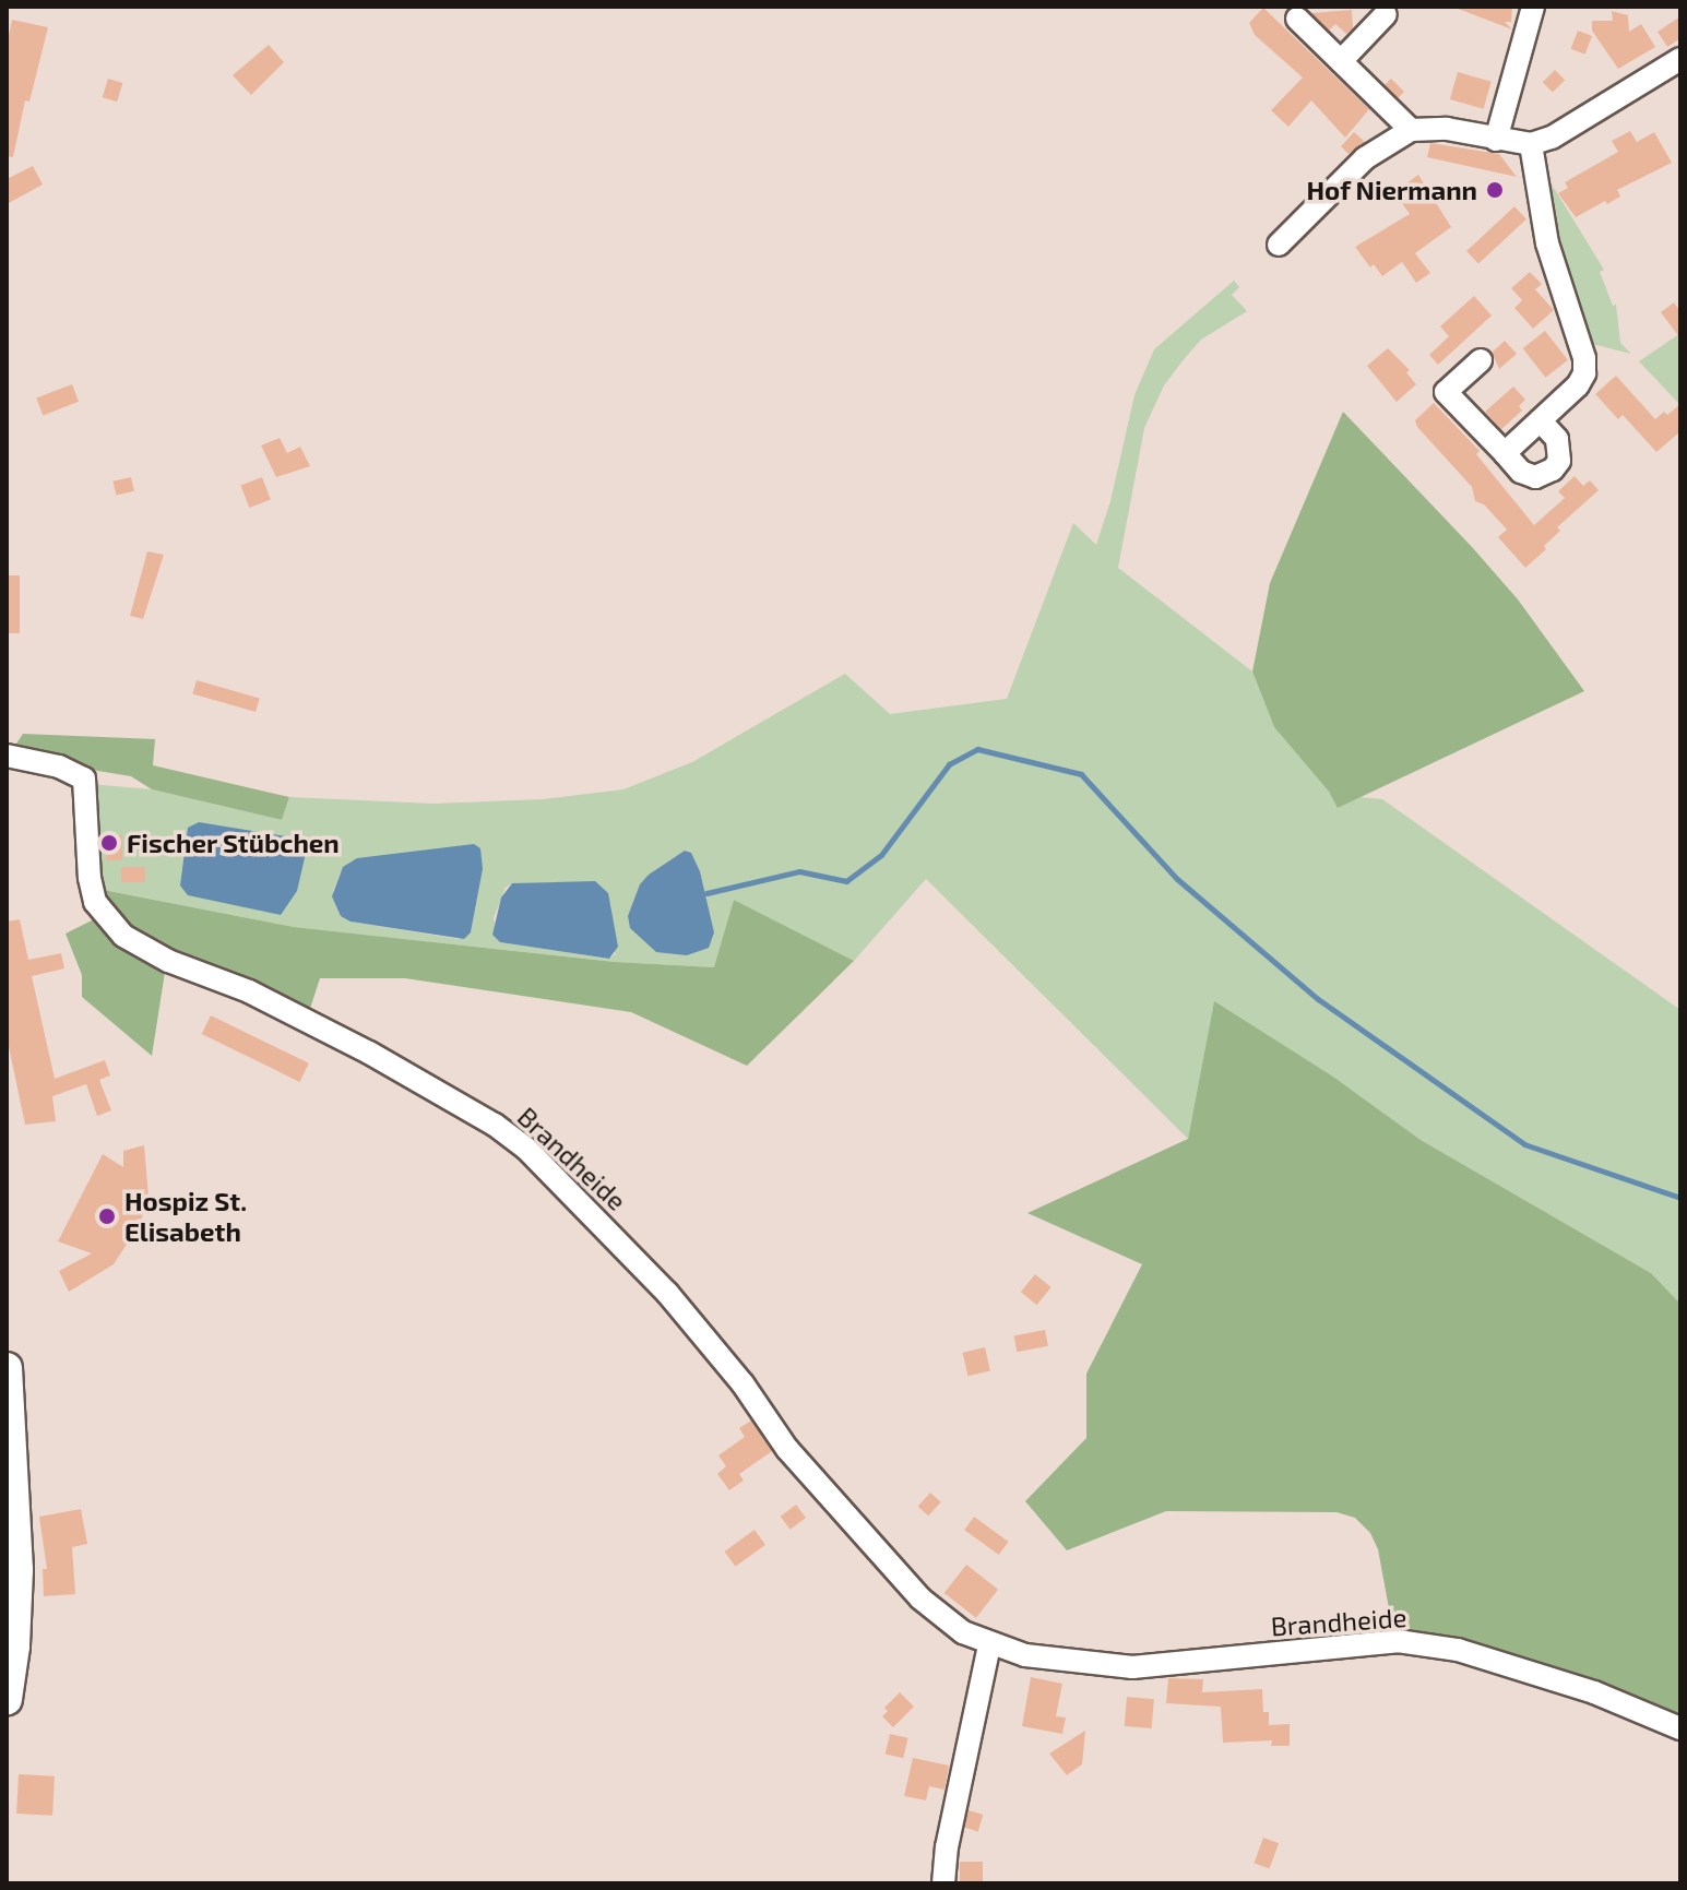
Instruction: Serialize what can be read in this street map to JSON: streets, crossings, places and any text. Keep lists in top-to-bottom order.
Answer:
{
  "streets": {
    "street": ["Brandheide"]
  },
  "places": ["Hof Niermann", "Fischer Stübchen", "Hospiz St. Elisabeth"]
}
